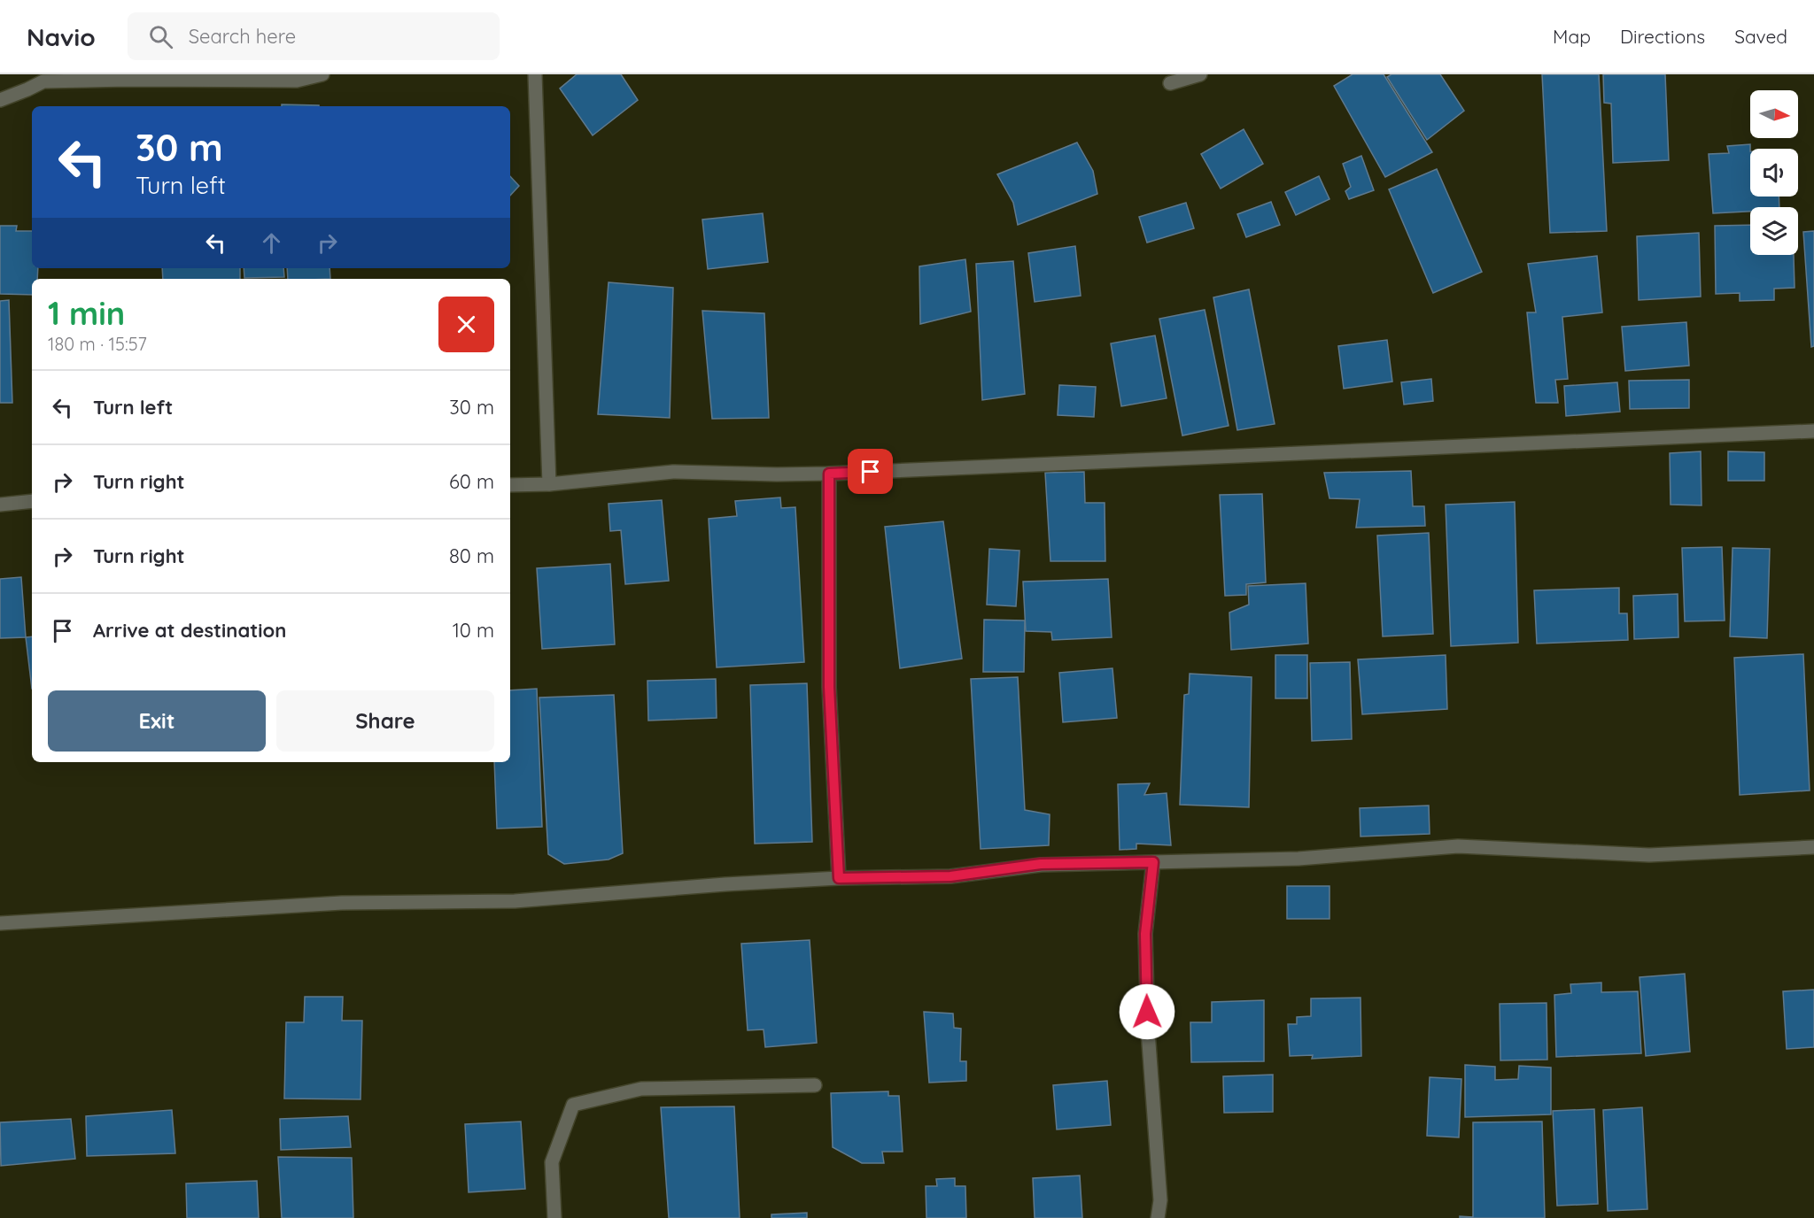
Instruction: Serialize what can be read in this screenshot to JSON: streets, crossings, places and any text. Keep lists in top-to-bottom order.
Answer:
{
  "north": "right",
  "page": {
    "header": "Navio",
    "search": "Search here",
    "nav": ["Map", "Directions", "Saved"],
    "turn": ["30 m", "Turn left"],
    "heading": ["1 min", "180 m · 15:57"],
    "list": [
      {
        "name": "Turn left",
        "value": "30 m"
      },
      {
        "name": "Turn right",
        "value": "60 m"
      },
      {
        "name": "Turn right",
        "value": "80 m"
      },
      {
        "name": "Arrive at destination",
        "value": "10 m"
      }
    ],
    "buttons": ["Exit", "Share"]
  }
}
